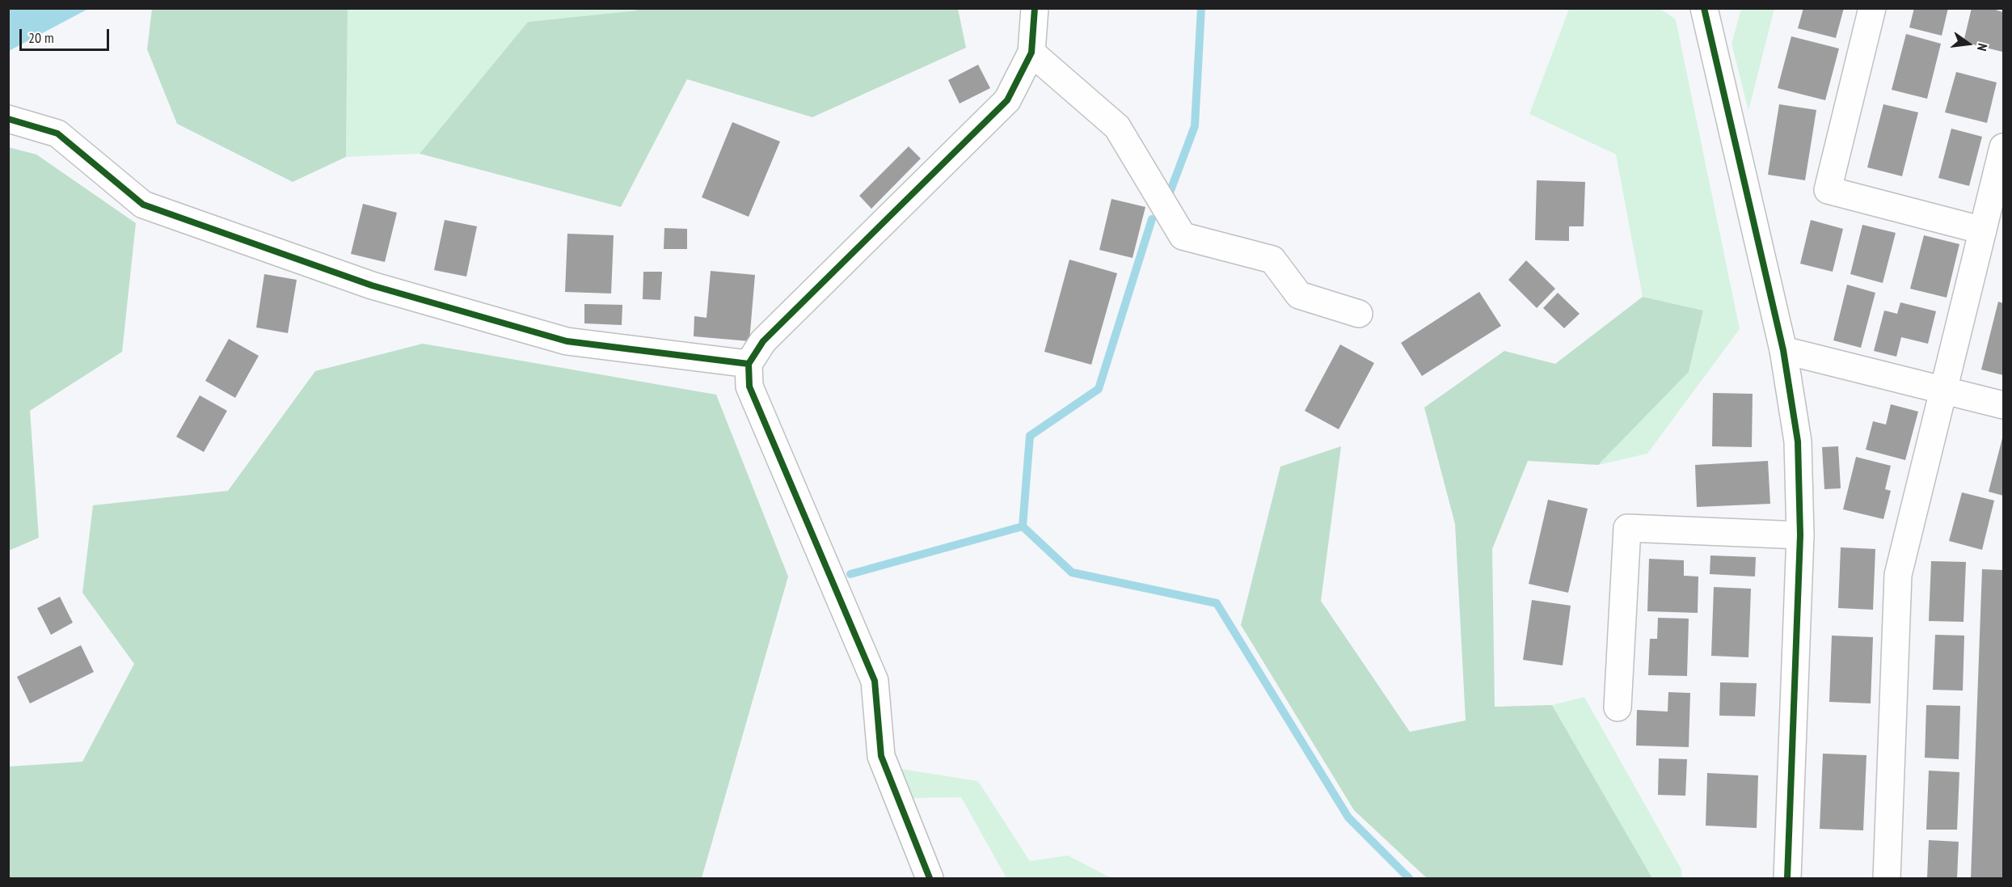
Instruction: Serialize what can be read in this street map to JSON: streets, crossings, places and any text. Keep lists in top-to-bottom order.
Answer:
{
  "scale_bar": "20 m",
  "north": "right"
}
